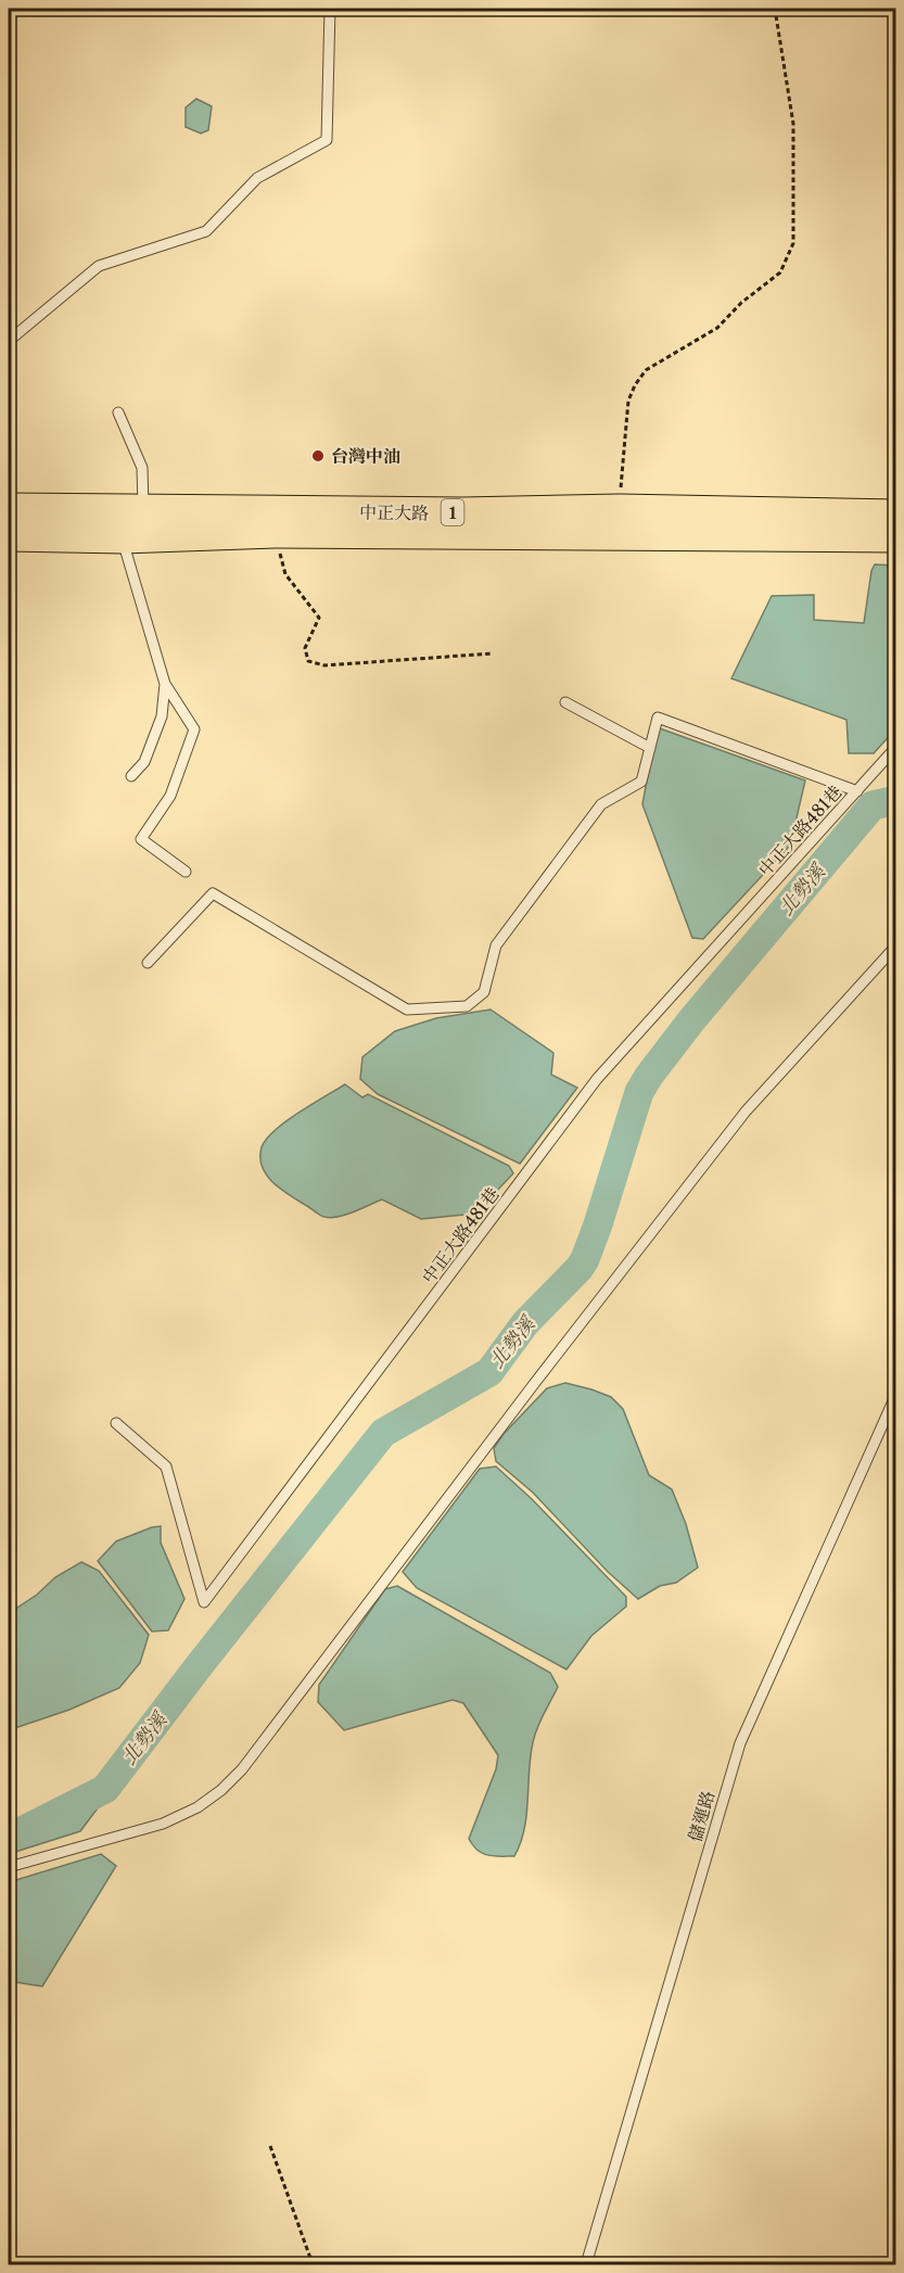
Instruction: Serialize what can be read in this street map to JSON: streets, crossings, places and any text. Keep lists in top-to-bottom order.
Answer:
{
  "streets": {
    "main road": ["中正大路", "1"],
    "lane": ["中正大路481巷", "儲運路"]
  },
  "water": ["北勢溪"],
  "places": ["台灣中油"]
}
